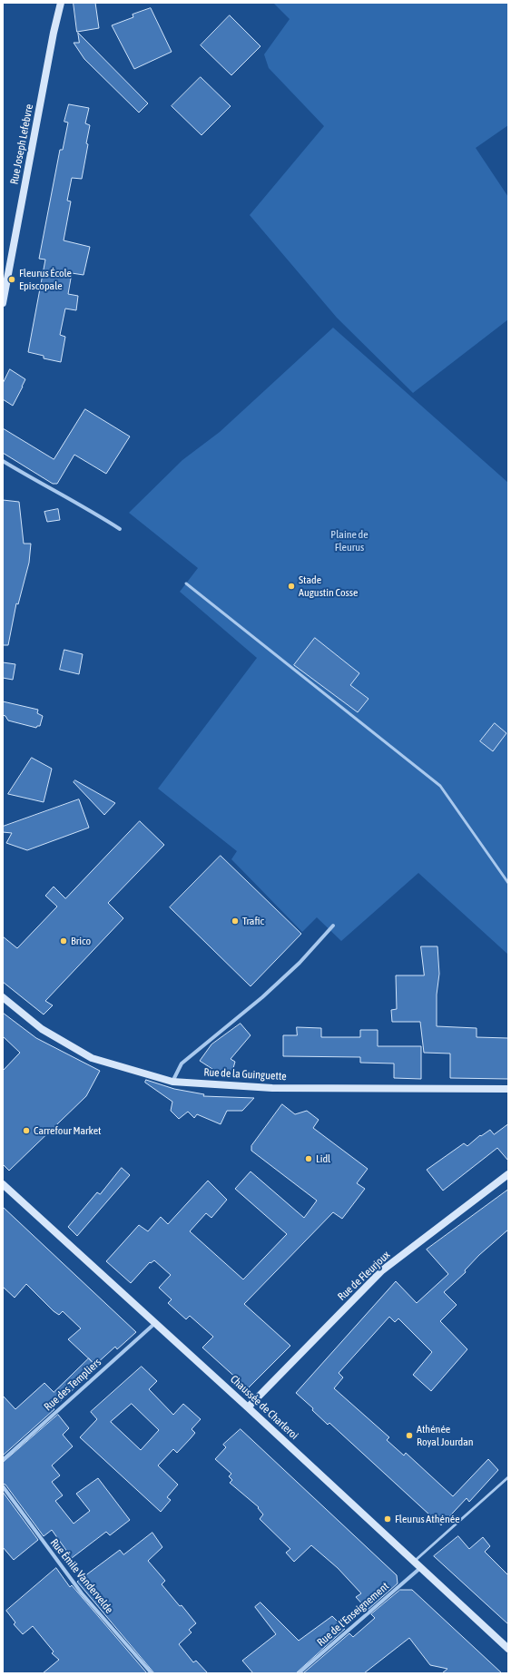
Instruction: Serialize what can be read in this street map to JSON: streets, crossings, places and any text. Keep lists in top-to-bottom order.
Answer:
{
  "streets": {
    "main road": [
      "Rue Joseph Lefebvre",
      "Rue de la Guinguette",
      "Rue de Fleurjoux",
      "Chaussée de Charleroi"
    ],
    "street": ["Rue des Templiers", "Rue Émile Vandervelde", "Rue de l'Enseignement"]
  },
  "crossings": [
    ["Rue de Fleurjoux", "Chaussée de Charleroi"],
    ["Rue des Templiers", "Chaussée de Charleroi"],
    ["Chaussée de Charleroi", "Rue de l'Enseignement"]
  ],
  "parks": ["Plaine de Fleurus"],
  "places": [
    "Fleurus École Episcopale",
    "Stade Augustin Cosse",
    "Trafic",
    "Brico",
    "Carrefour Market",
    "Lidl",
    "Athénée Royal Jourdan",
    "Fleurus Athénée"
  ]
}
